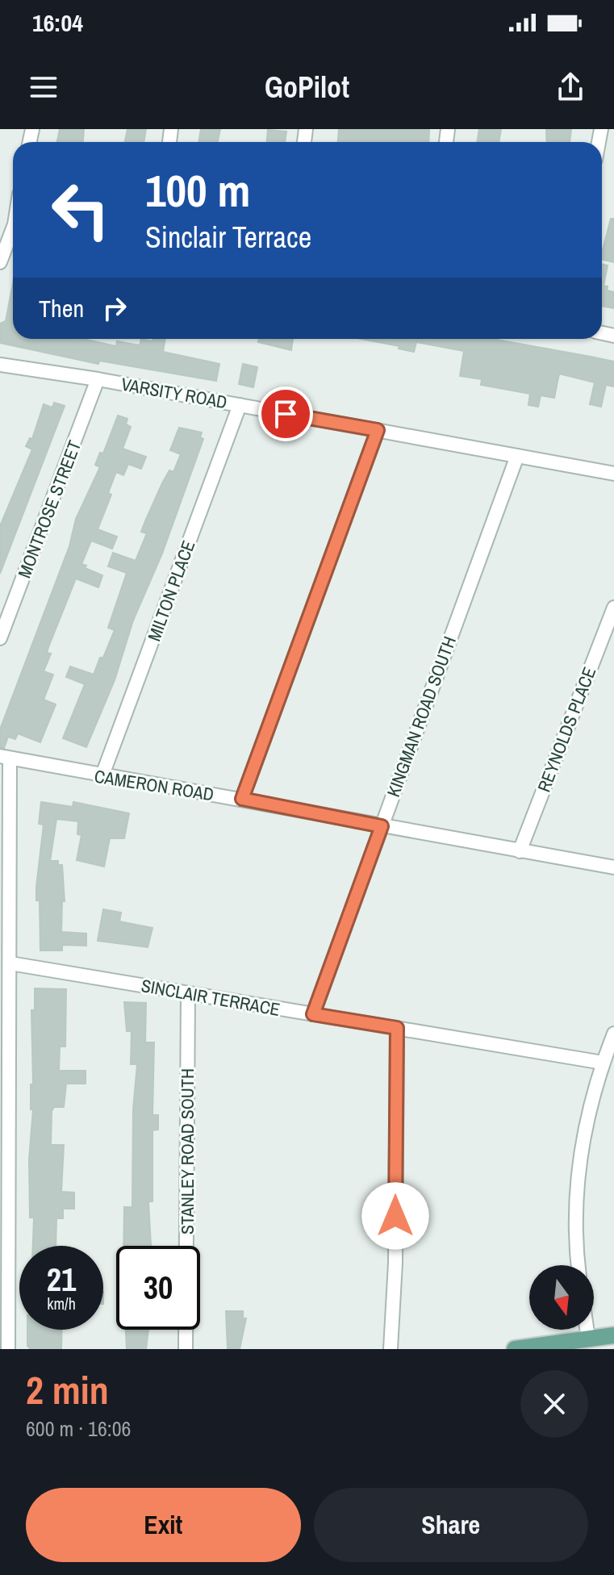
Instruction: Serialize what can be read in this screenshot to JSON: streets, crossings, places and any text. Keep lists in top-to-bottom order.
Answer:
{
  "streets": {
    "street": [
      "VARSITY ROAD",
      "MONTROSE STREET",
      "MILTON PLACE",
      "KINGMAN ROAD SOUTH",
      "REYNOLDS PLACE",
      "CAMERON ROAD",
      "SINCLAIR TERRACE",
      "STANLEY ROAD SOUTH"
    ]
  },
  "crossings": [
    ["VARSITY ROAD", "MONTROSE STREET"],
    ["VARSITY ROAD", "MILTON PLACE"],
    ["VARSITY ROAD", "KINGMAN ROAD SOUTH"],
    ["MILTON PLACE", "CAMERON ROAD"],
    ["KINGMAN ROAD SOUTH", "CAMERON ROAD"],
    ["KINGMAN ROAD SOUTH", "SINCLAIR TERRACE"],
    ["REYNOLDS PLACE", "CAMERON ROAD"],
    ["SINCLAIR TERRACE", "STANLEY ROAD SOUTH"]
  ],
  "north": "bottom",
  "page": {
    "status": "16:04",
    "header": "GoPilot",
    "turn": ["100 m", "Sinclair Terrace"],
    "then": "Then",
    "speed": "21 km/h",
    "limit": "30",
    "heading": ["2 min", "600 m · 16:06"],
    "buttons": ["Exit", "Share"]
  }
}
